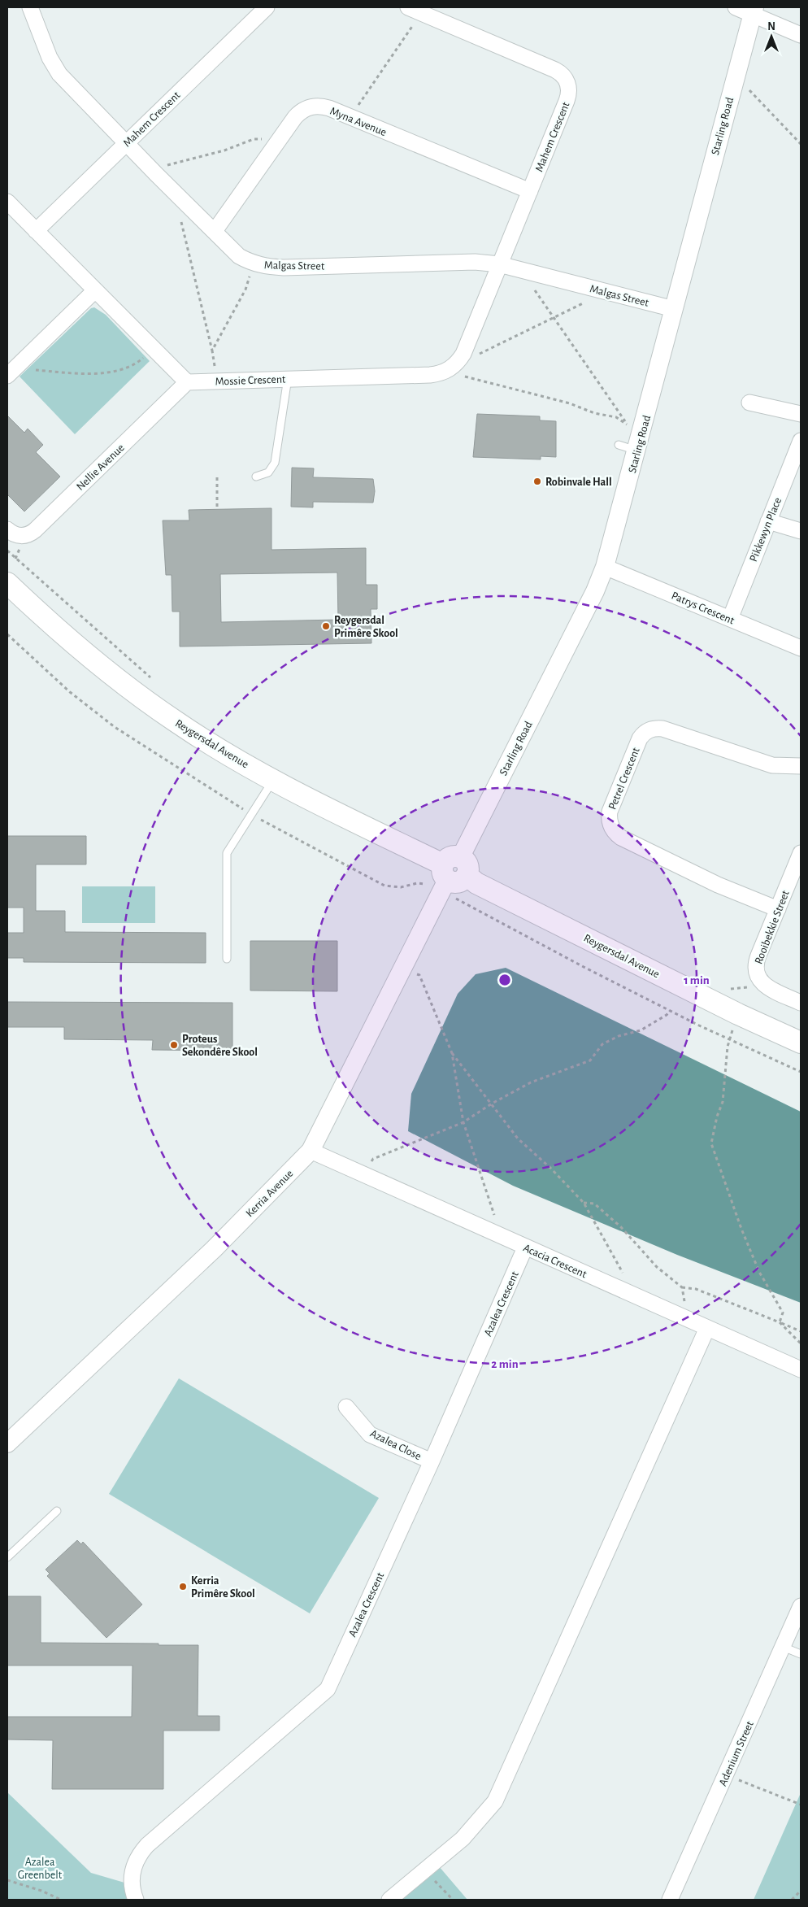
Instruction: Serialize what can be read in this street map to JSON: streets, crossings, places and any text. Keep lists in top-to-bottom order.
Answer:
{
  "streets": {
    "main road": ["Reygersdal Avenue"],
    "street": [
      "Mahem Crescent",
      "Myna Avenue",
      "Starling Road",
      "Malgas Street",
      "Mossie Crescent",
      "Nellie Avenue",
      "Pikkewyn Place",
      "Patrys Crescent",
      "Petrel Crescent",
      "Rooibekkie Street",
      "Kerria Avenue",
      "Acacia Crescent",
      "Azalea Crescent",
      "Azalea Close",
      "Adenium Street"
    ]
  },
  "crossings": [
    ["Mahem Crescent", "Myna Avenue"],
    ["Mahem Crescent", "Malgas Street"],
    ["Mahem Crescent", "Mossie Crescent"],
    ["Myna Avenue", "Malgas Street"],
    ["Starling Road", "Malgas Street"],
    ["Starling Road", "Patrys Crescent"],
    ["Starling Road", "Reygersdal Avenue"],
    ["Starling Road", "Kerria Avenue"],
    ["Malgas Street", "Mossie Crescent"],
    ["Mossie Crescent", "Nellie Avenue"],
    ["Pikkewyn Place", "Patrys Crescent"],
    ["Reygersdal Avenue", "Kerria Avenue"],
    ["Petrel Crescent", "Rooibekkie Street"],
    ["Kerria Avenue", "Acacia Crescent"],
    ["Acacia Crescent", "Azalea Crescent"],
    ["Azalea Crescent", "Azalea Close"]
  ],
  "parks": ["Azalea Greenbelt"],
  "places": [
    "Robinvale Hall",
    "Reygersdal Primêre Skool",
    "Proteus Sekondêre Skool",
    "Kerria Primêre Skool"
  ],
  "north": "top",
  "rings": ["1 min", "2 min"]
}
